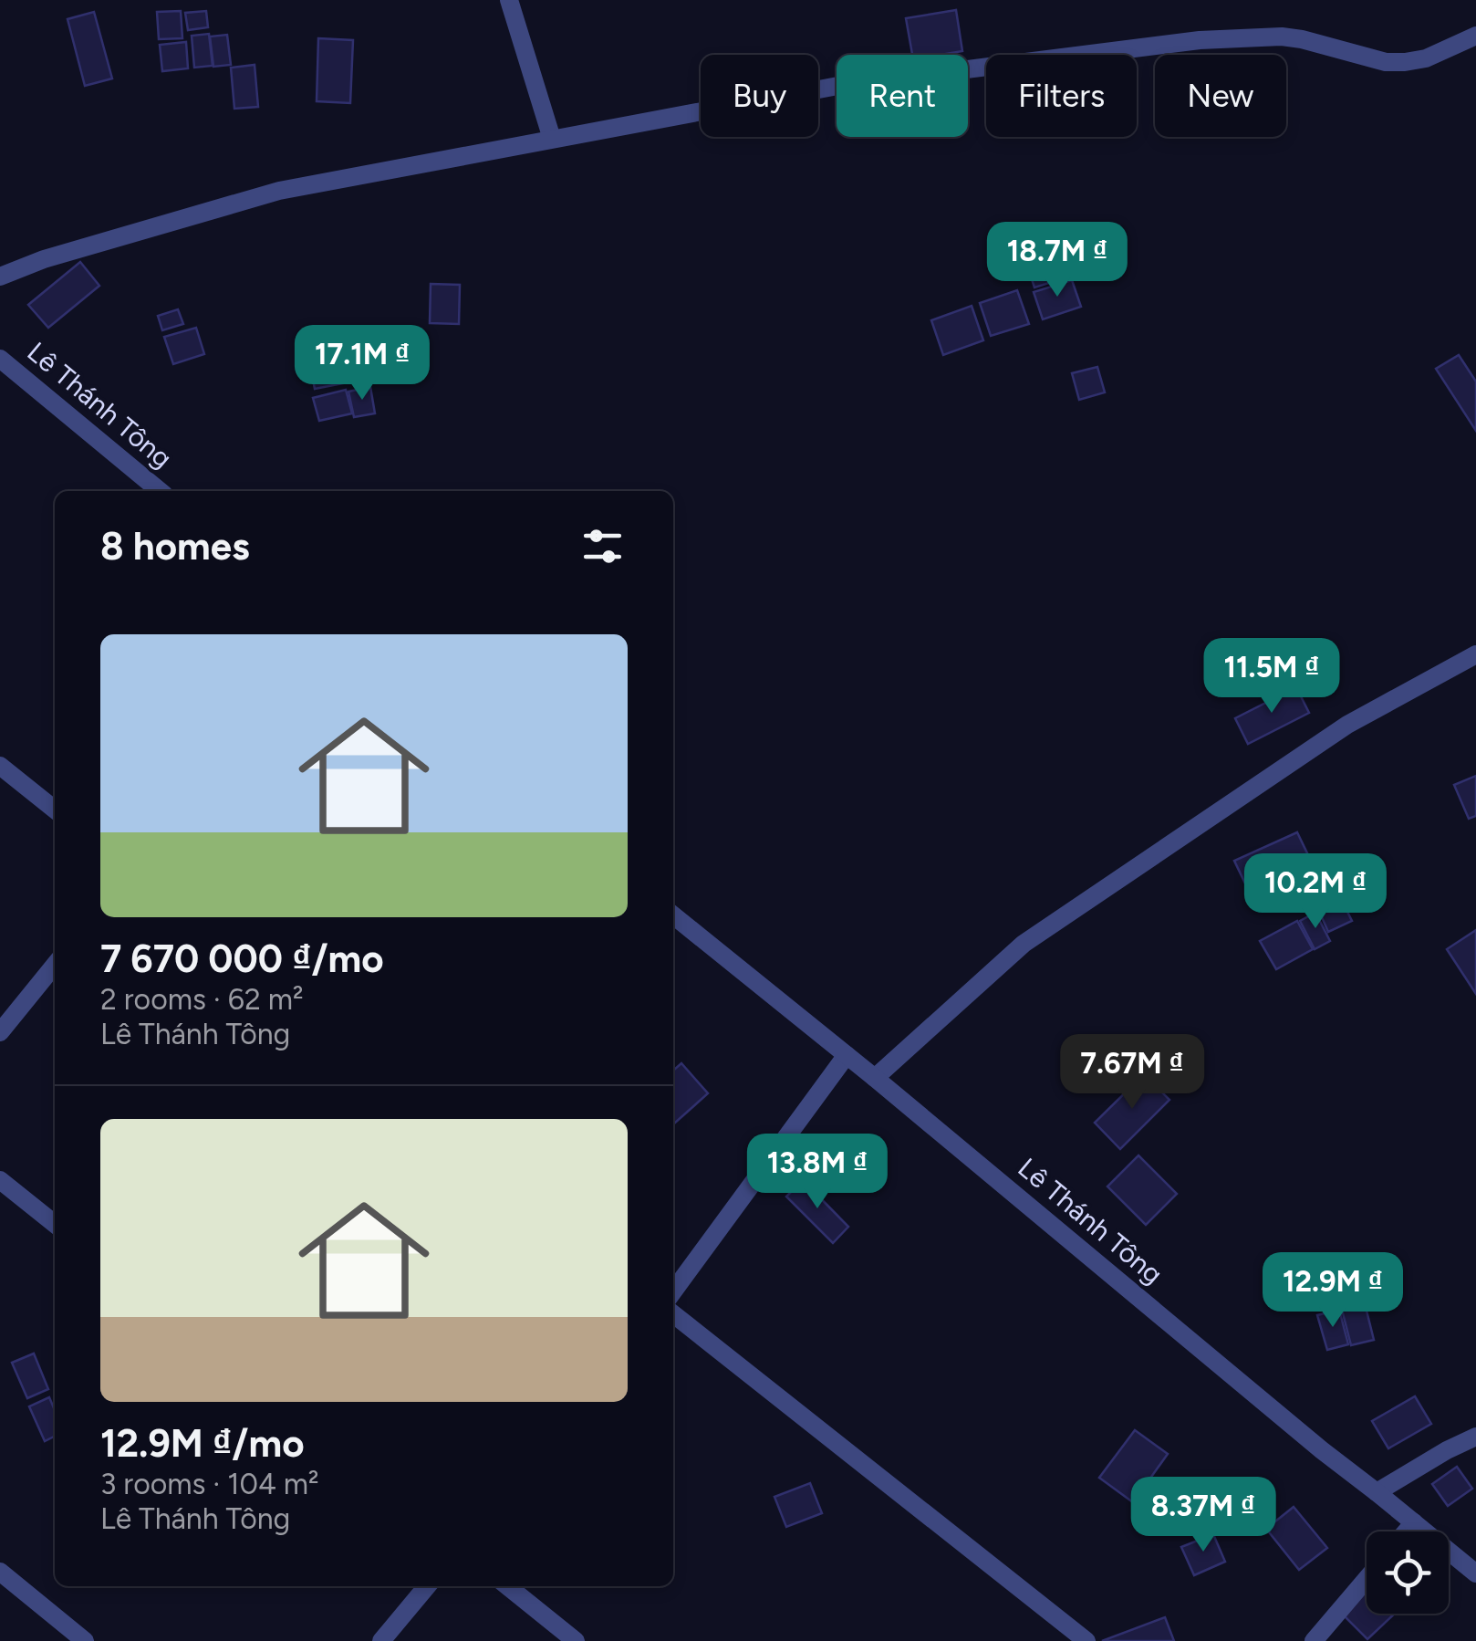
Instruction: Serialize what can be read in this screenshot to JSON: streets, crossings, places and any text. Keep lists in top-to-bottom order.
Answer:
{
  "streets": {
    "street": ["Lê Thánh Tông"]
  },
  "page": {
    "chip": [
      "Buy",
      "Rent",
      "Filters",
      "New"
    ],
    "price": [
      "18.7M ₫",
      "17.1M ₫",
      "11.5M ₫",
      "10.2M ₫",
      "7.67M ₫",
      "13.8M ₫",
      "12.9M ₫",
      "8.37M ₫"
    ],
    "heading": "8 homes",
    "list": [
      {
        "name": "7 670 000 ₫/mo",
        "note": "2 rooms · 62 m² · Lê Thánh Tông"
      },
      {
        "name": "12.9M ₫/mo",
        "note": "3 rooms · 104 m² · Lê Thánh Tông"
      }
    ]
  }
}
